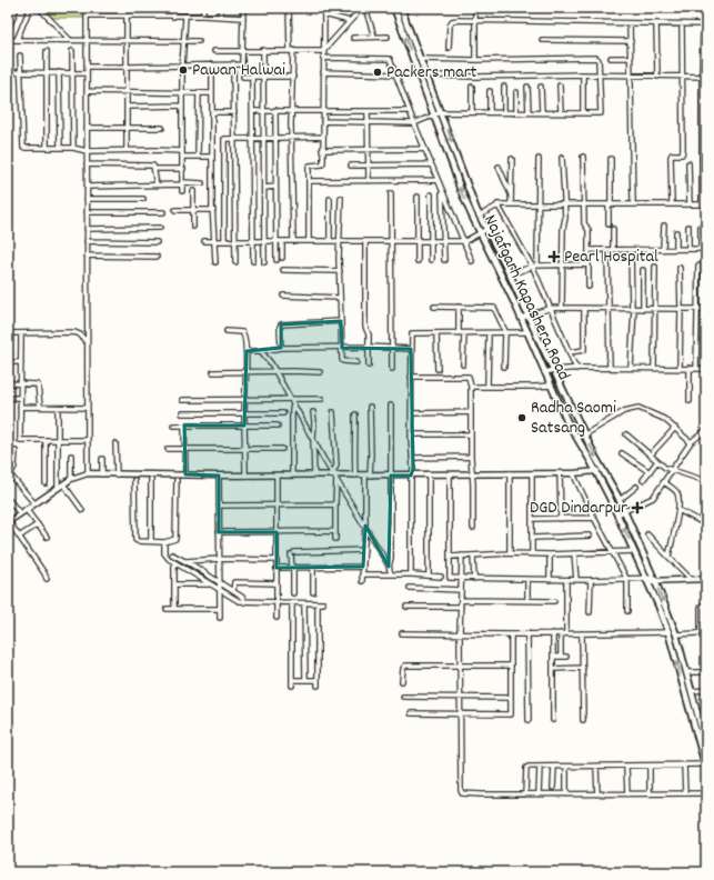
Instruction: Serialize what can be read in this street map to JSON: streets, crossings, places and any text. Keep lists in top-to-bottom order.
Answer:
{
  "streets": {
    "main road": ["Najafgarh Kapashera Road"]
  },
  "places": {
    "other": ["Pawan Halwai", "Packers mart", "Radha Saomi Satsang"],
    "health": ["Pearl Hospital", "DGD Dindarpur"]
  }
}
